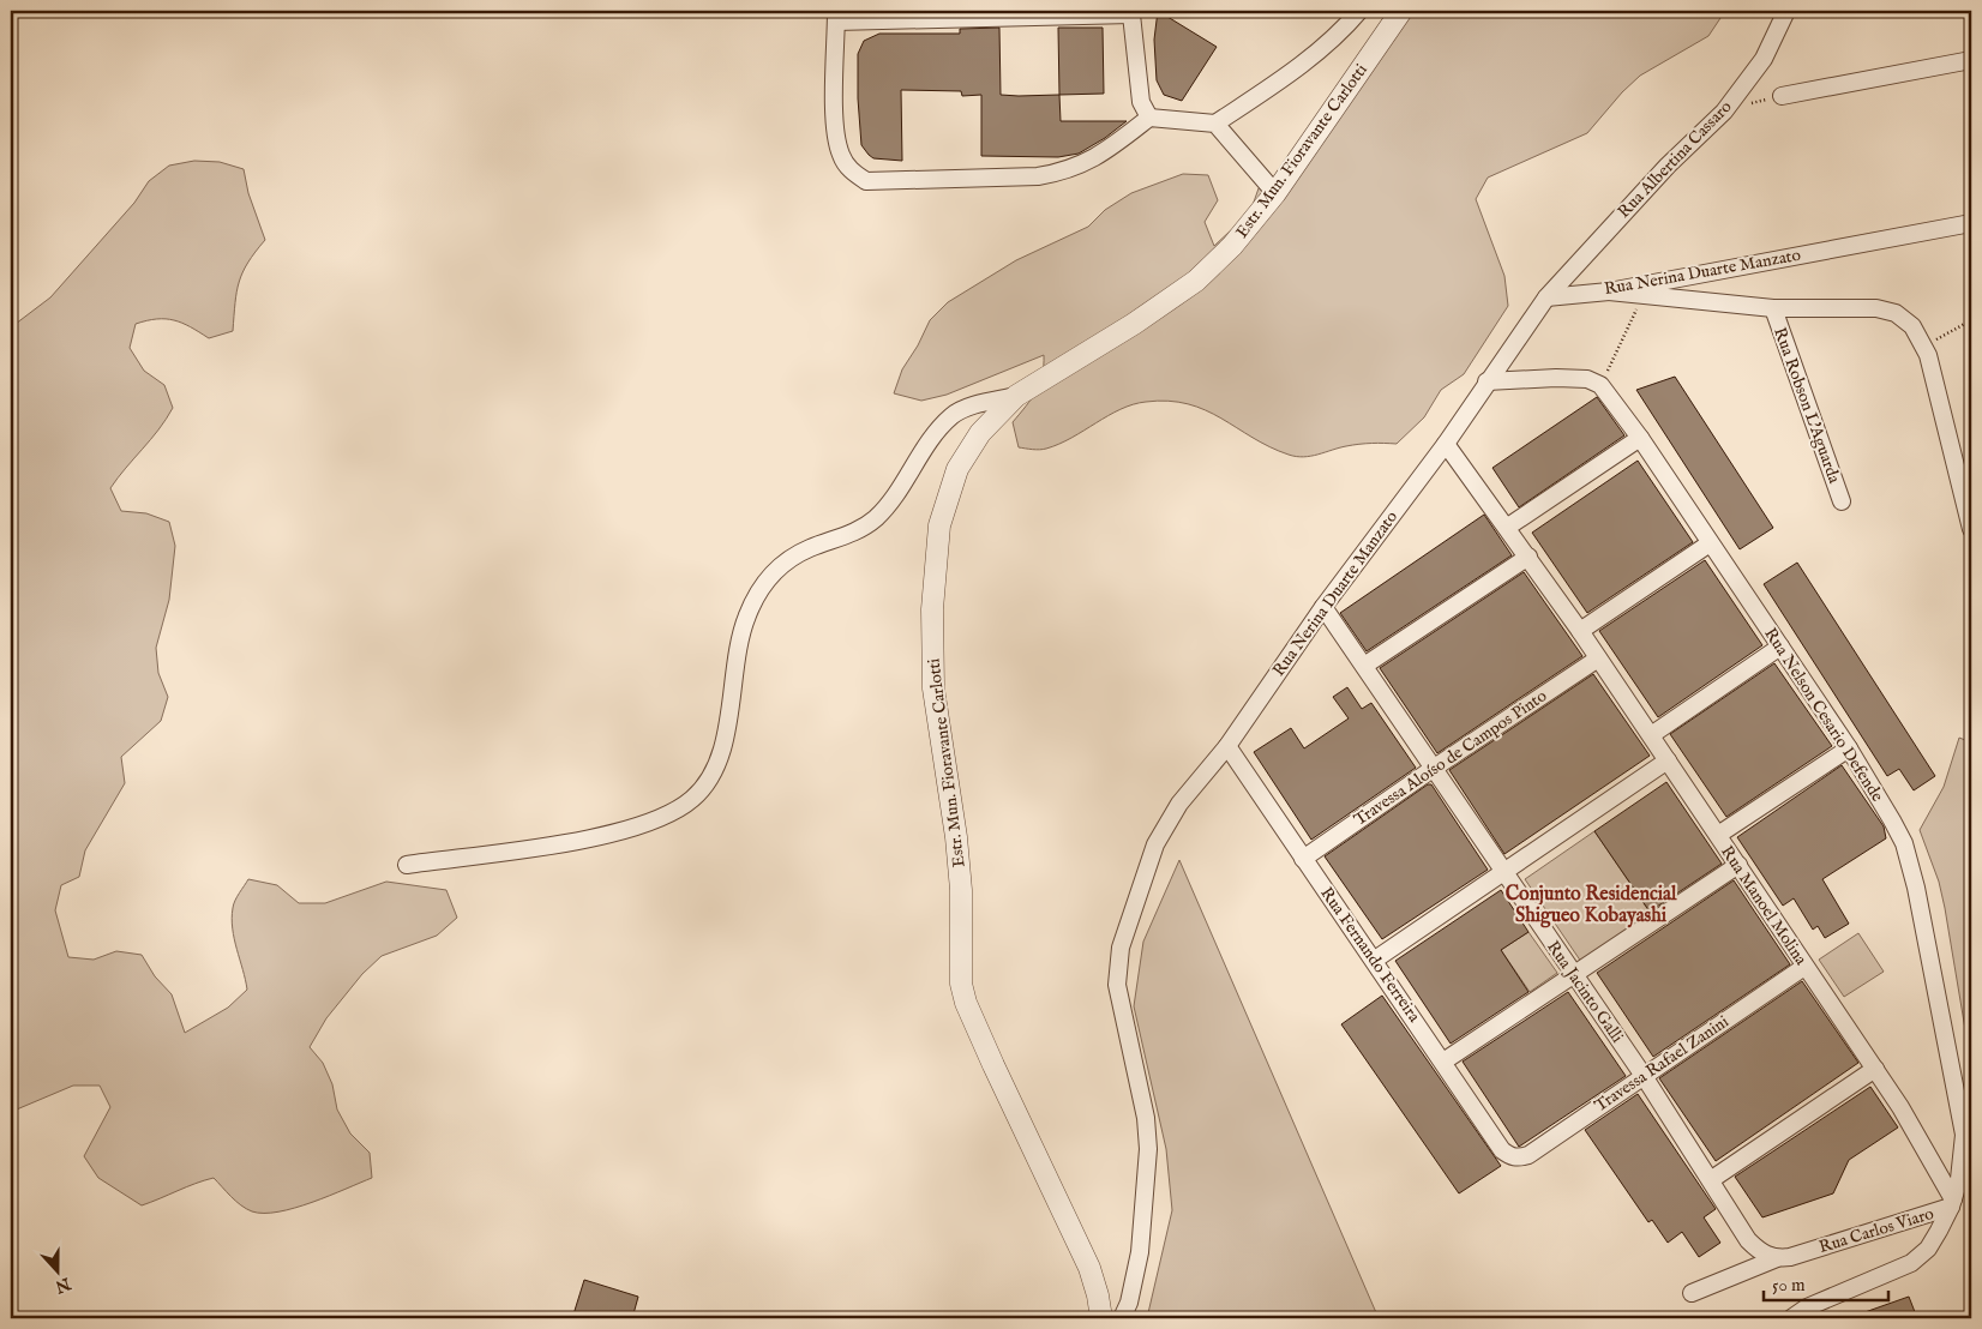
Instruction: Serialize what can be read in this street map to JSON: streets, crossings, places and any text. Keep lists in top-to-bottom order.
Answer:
{
  "streets": {
    "street": [
      "Estr. Mun. Fioravante Carlotti",
      "Rua Albertina Cassaro",
      "Rua Nerina Duarte Manzato",
      "Rua Robson L'Aguarda",
      "Rua Nelson Cesario Defende",
      "Travessa Aloíso de Campos Pinto",
      "Rua Manoel Molina",
      "Rua Fernando Ferreira",
      "Rua Jacinto Galli",
      "Travessa Rafael Zanini",
      "Rua Carlos Viaro"
    ]
  },
  "crossings": [
    ["Rua Albertina Cassaro", "Rua Nerina Duarte Manzato"],
    ["Rua Nerina Duarte Manzato", "Rua Manoel Molina"],
    ["Rua Nerina Duarte Manzato", "Rua Fernando Ferreira"],
    ["Rua Nerina Duarte Manzato", "Rua Jacinto Galli"],
    ["Rua Nelson Cesario Defende", "Rua Manoel Molina"],
    ["Rua Nelson Cesario Defende", "Rua Carlos Viaro"],
    ["Travessa Aloíso de Campos Pinto", "Rua Manoel Molina"],
    ["Travessa Aloíso de Campos Pinto", "Rua Fernando Ferreira"],
    ["Travessa Aloíso de Campos Pinto", "Rua Jacinto Galli"],
    ["Rua Manoel Molina", "Travessa Rafael Zanini"],
    ["Rua Manoel Molina", "Rua Carlos Viaro"],
    ["Rua Fernando Ferreira", "Travessa Rafael Zanini"],
    ["Rua Jacinto Galli", "Travessa Rafael Zanini"],
    ["Rua Jacinto Galli", "Rua Carlos Viaro"]
  ],
  "districts": ["Conjunto Residencial Shigueo Kobayashi"],
  "scale_bar": "50 m",
  "north": "bottom"
}
